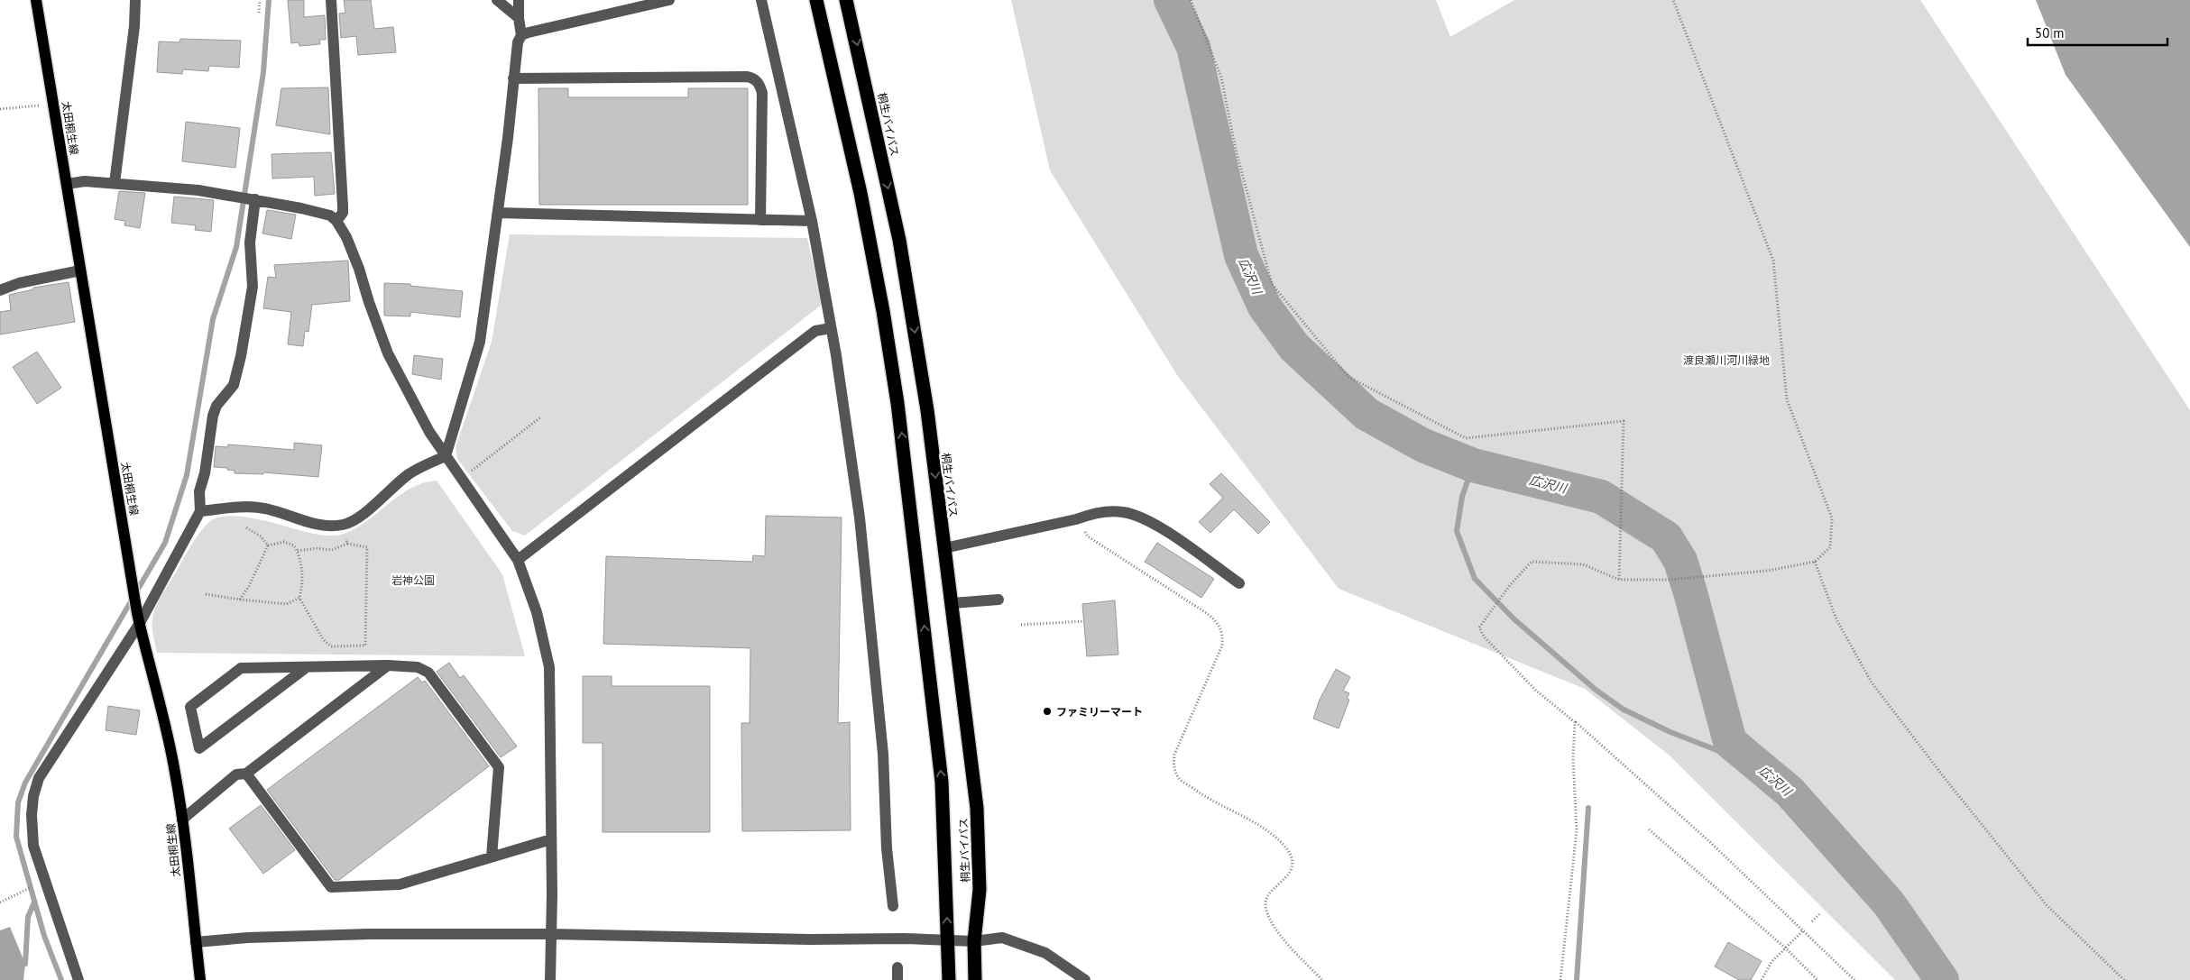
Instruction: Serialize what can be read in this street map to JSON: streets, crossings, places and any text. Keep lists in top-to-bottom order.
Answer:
{
  "streets": {
    "highway": ["桐生バイパス"],
    "main road": ["太田桐生線"]
  },
  "water": ["広沢川"],
  "parks": ["渡良瀬川河川緑地", "岩神公園"],
  "places": ["ファミリーマート"],
  "scale_bar": "50 m"
}
